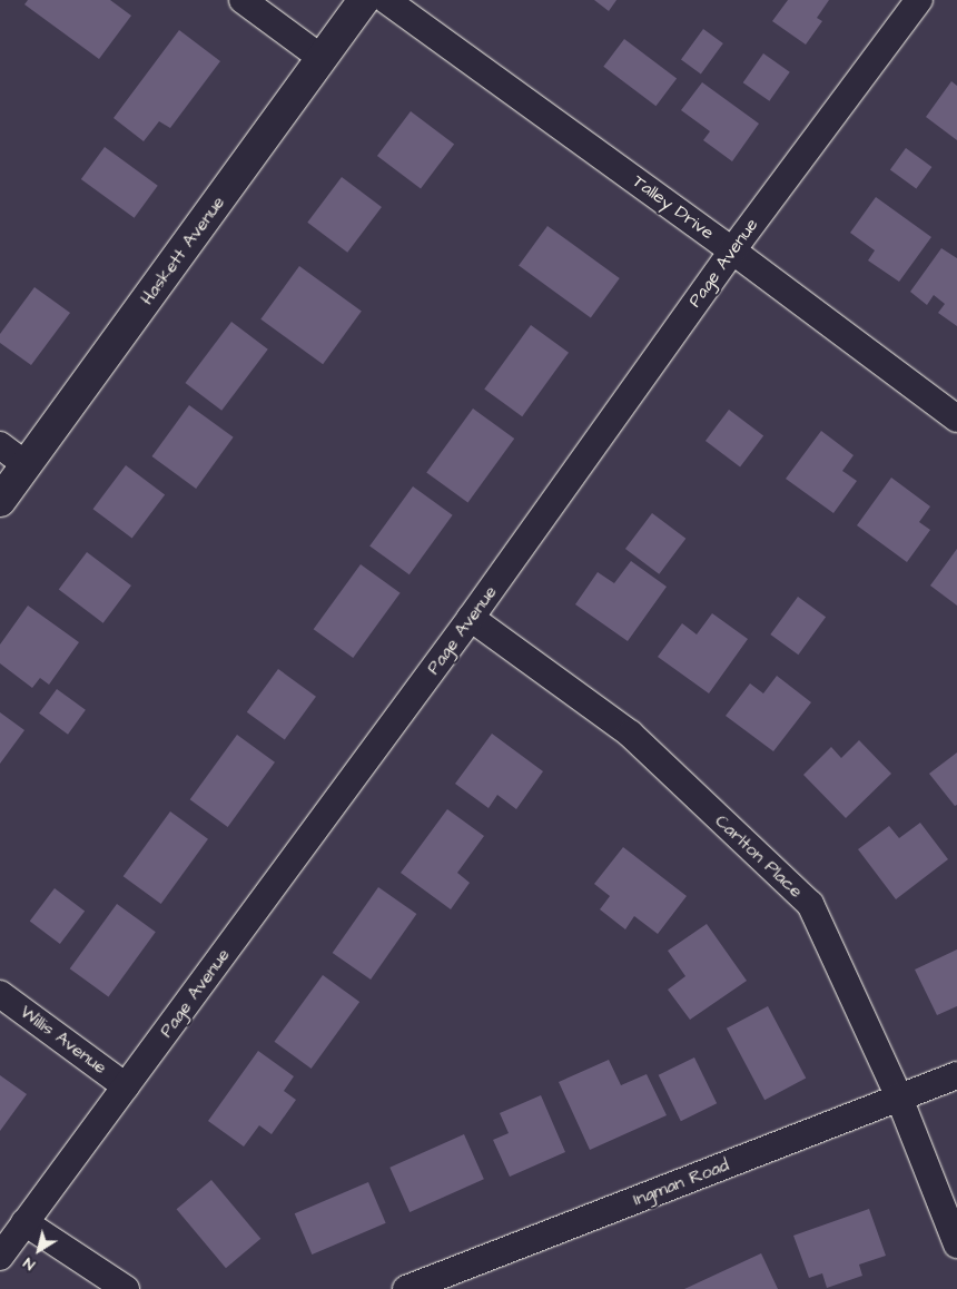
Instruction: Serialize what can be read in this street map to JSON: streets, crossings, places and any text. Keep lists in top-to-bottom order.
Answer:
{
  "streets": {
    "street": [
      "Talley Drive",
      "Haskett Avenue",
      "Page Avenue",
      "Carlton Place",
      "Willis Avenue",
      "Ingman Road"
    ]
  },
  "crossings": [
    ["Talley Drive", "Page Avenue"],
    ["Page Avenue", "Carlton Place"],
    ["Page Avenue", "Willis Avenue"],
    ["Carlton Place", "Ingman Road"]
  ],
  "north": "bottom left"
}
